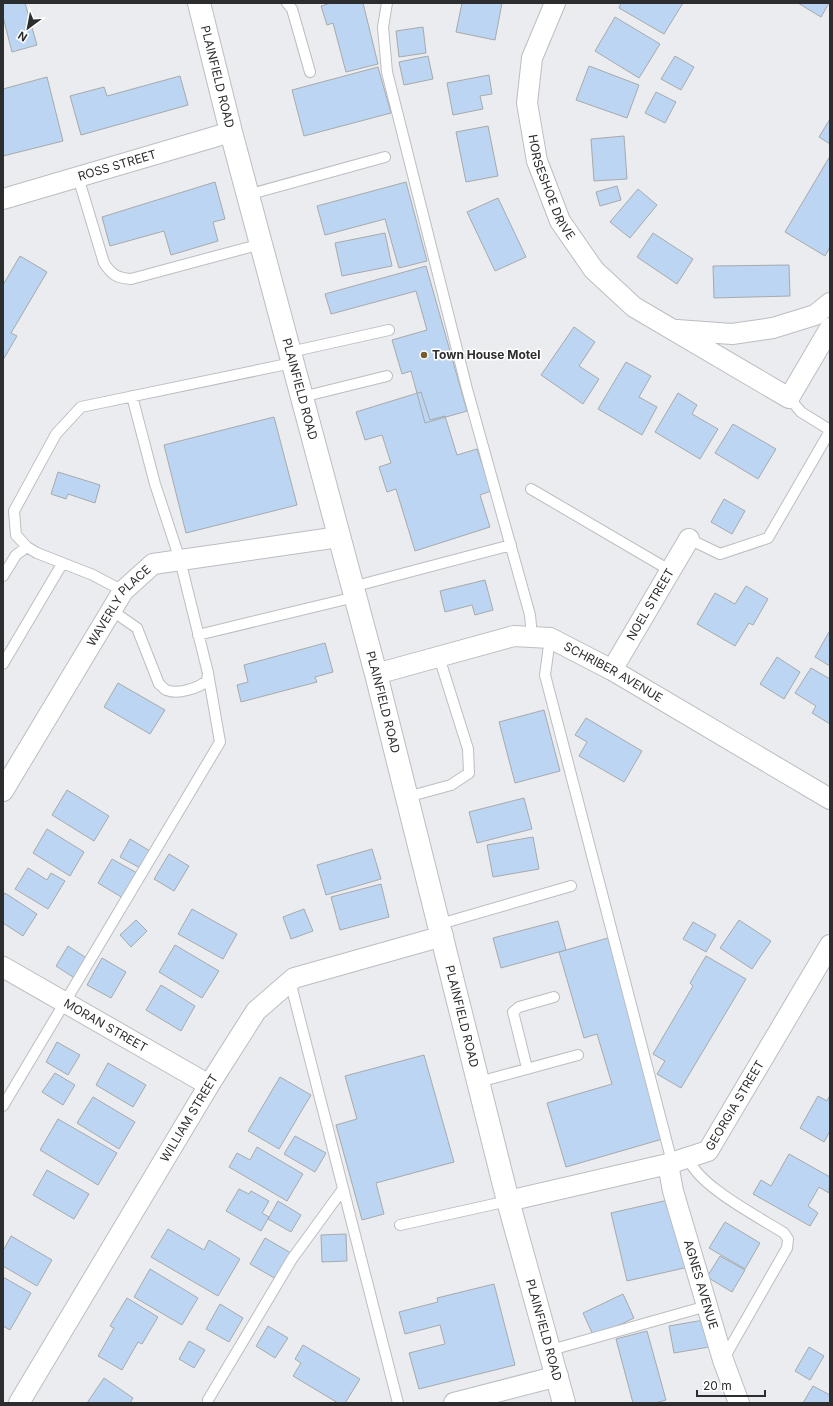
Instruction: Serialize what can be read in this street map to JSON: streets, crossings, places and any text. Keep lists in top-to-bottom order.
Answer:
{
  "streets": {
    "main road": ["PLAINFIELD ROAD"],
    "street": [
      "ROSS STREET",
      "HORSESHOE DRIVE",
      "NOEL STREET",
      "WAVERLY PLACE",
      "SCHRIBER AVENUE",
      "MORAN STREET",
      "GEORGIA STREET",
      "WILLIAM STREET",
      "AGNES AVENUE"
    ]
  },
  "crossings": [
    ["PLAINFIELD ROAD", "ROSS STREET"],
    ["PLAINFIELD ROAD", "WAVERLY PLACE"],
    ["PLAINFIELD ROAD", "SCHRIBER AVENUE"],
    ["PLAINFIELD ROAD", "GEORGIA STREET"],
    ["PLAINFIELD ROAD", "WILLIAM STREET"],
    ["NOEL STREET", "SCHRIBER AVENUE"],
    ["MORAN STREET", "WILLIAM STREET"],
    ["GEORGIA STREET", "AGNES AVENUE"]
  ],
  "places": ["Town House Motel"],
  "scale_bar": "20 m",
  "north": "bottom left"
}
